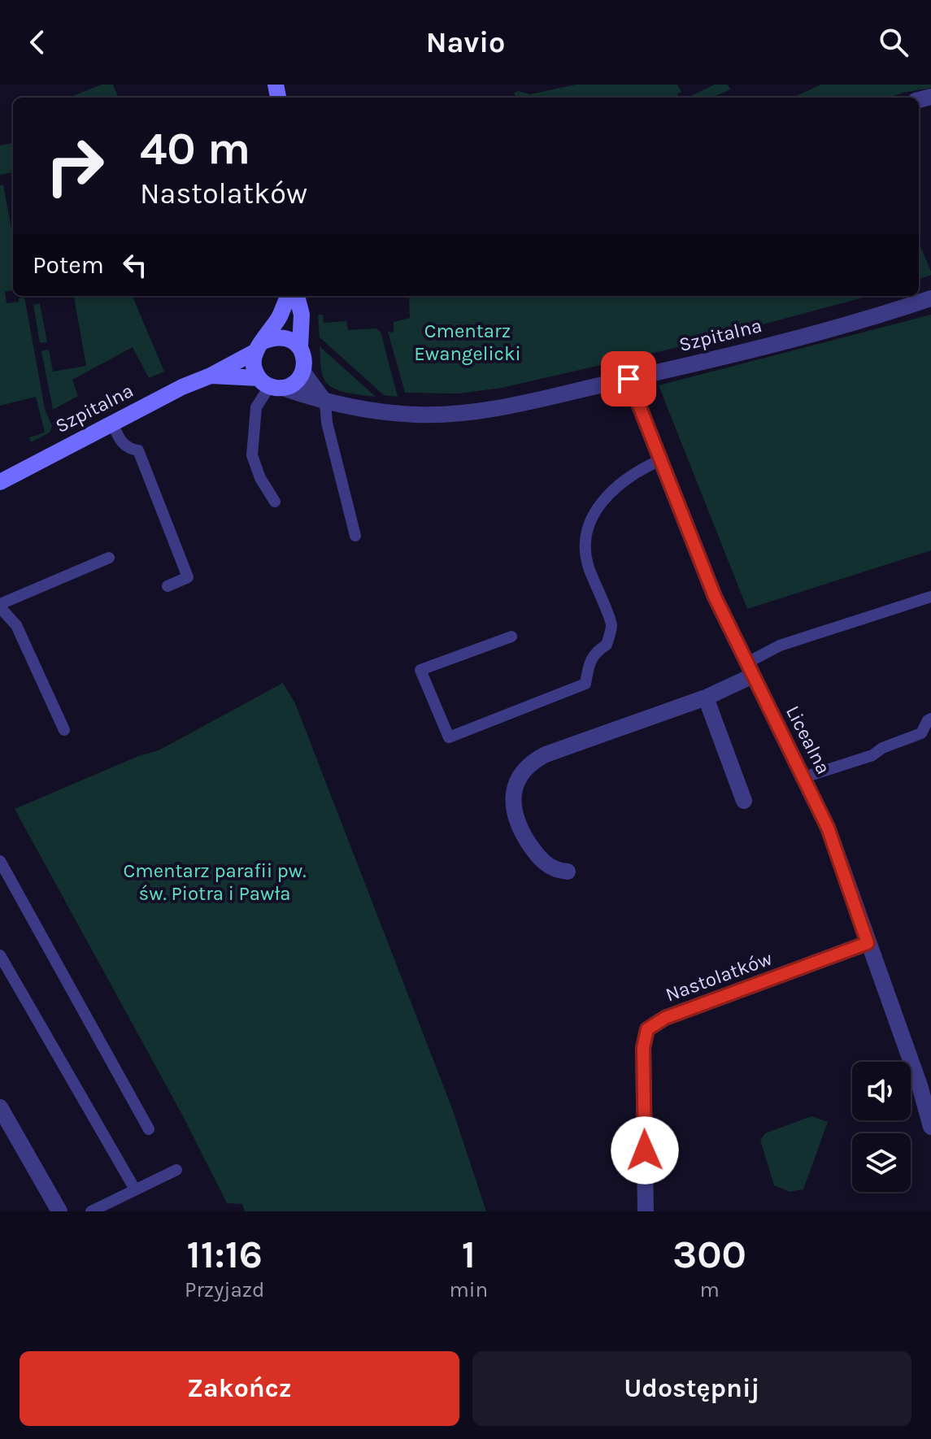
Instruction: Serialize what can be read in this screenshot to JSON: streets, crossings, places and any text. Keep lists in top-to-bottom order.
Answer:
{
  "streets": {
    "street": ["Szpitalna", "Licealna", "Nastolatków"]
  },
  "crossings": [
    ["Szpitalna", "Licealna"],
    ["Licealna", "Nastolatków"]
  ],
  "parks": ["Cmentarz Ewangelicki", "Cmentarz parafii pw. św. Piotra i Pawła"],
  "page": {
    "header": "Navio",
    "turn": ["40 m", "Nastolatków"],
    "then": "Potem",
    "eta": [
      "11:16",
      "Przyjazd",
      "1",
      "min",
      "300",
      "m"
    ],
    "buttons": ["Zakończ", "Udostępnij"]
  }
}
